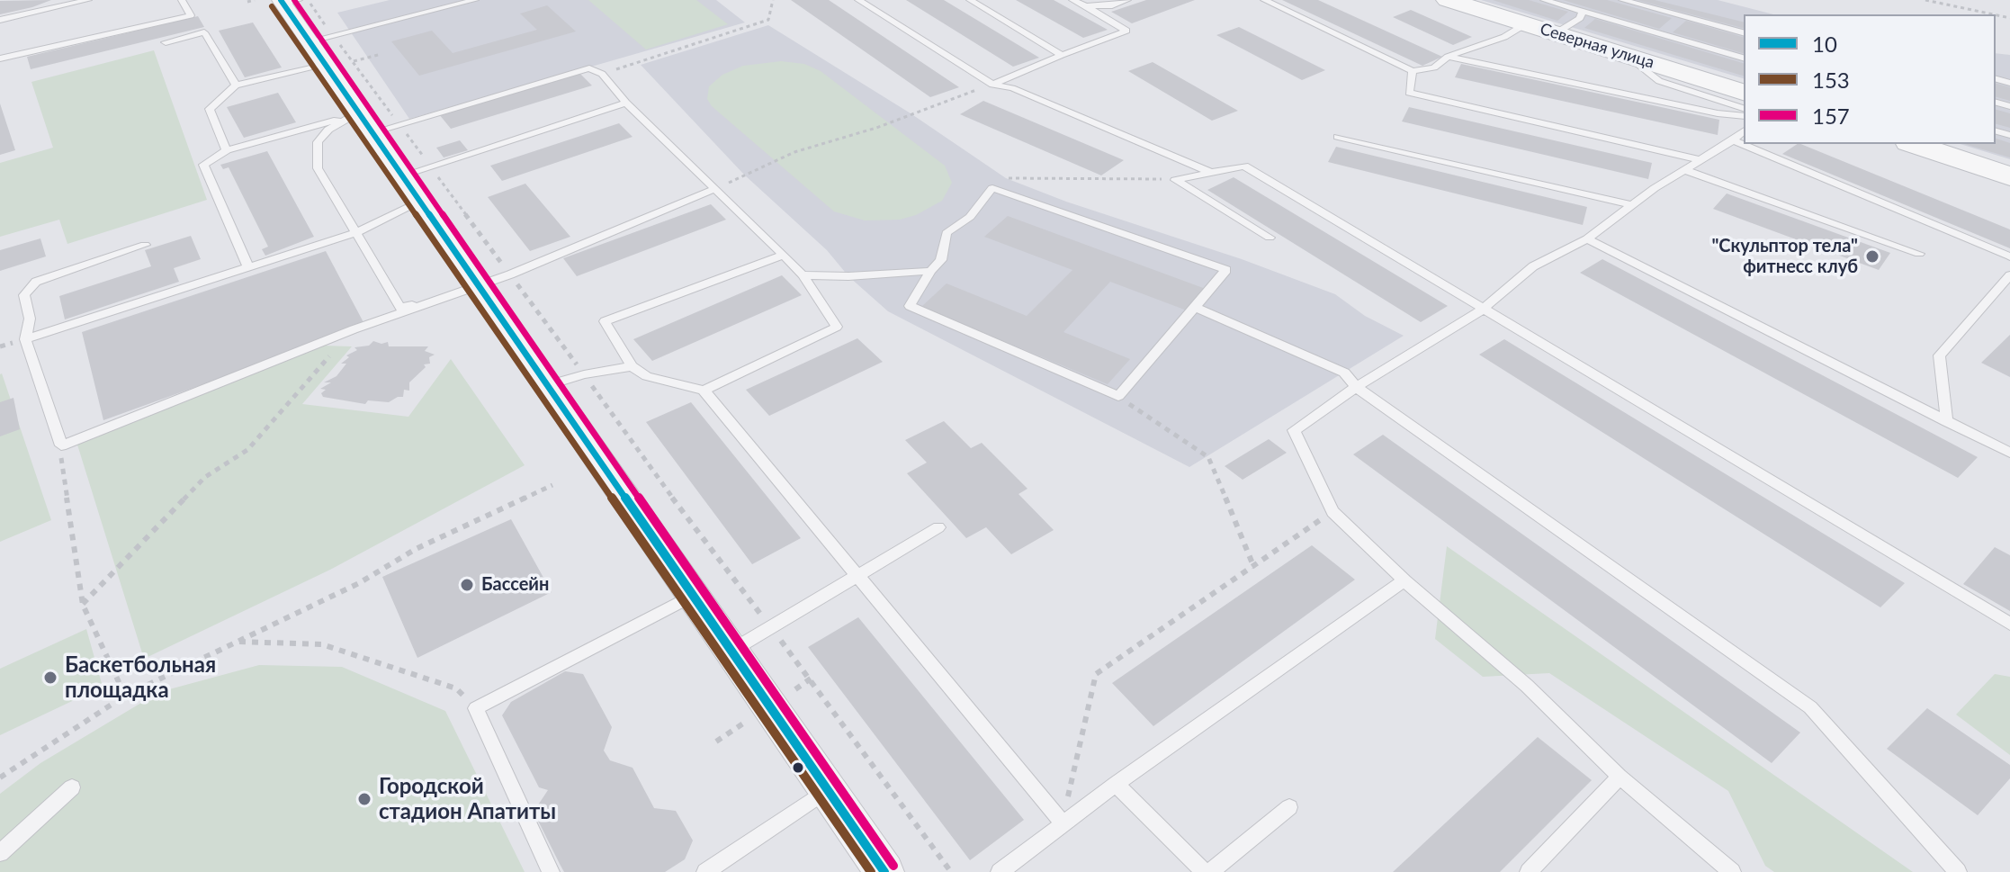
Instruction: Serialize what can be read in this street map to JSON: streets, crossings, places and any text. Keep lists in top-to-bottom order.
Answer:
{
  "streets": {
    "main road": ["Северная улица"]
  },
  "places": [
    "\"Скульптор тела\" фитнесс клуб",
    "Бассейн",
    "Баскетбольная площадка",
    "Городской стадион Апатиты"
  ],
  "lines": ["transit line 10", "transit line 157", "transit line 153"],
  "legend": ["10", "153", "157"]
}
